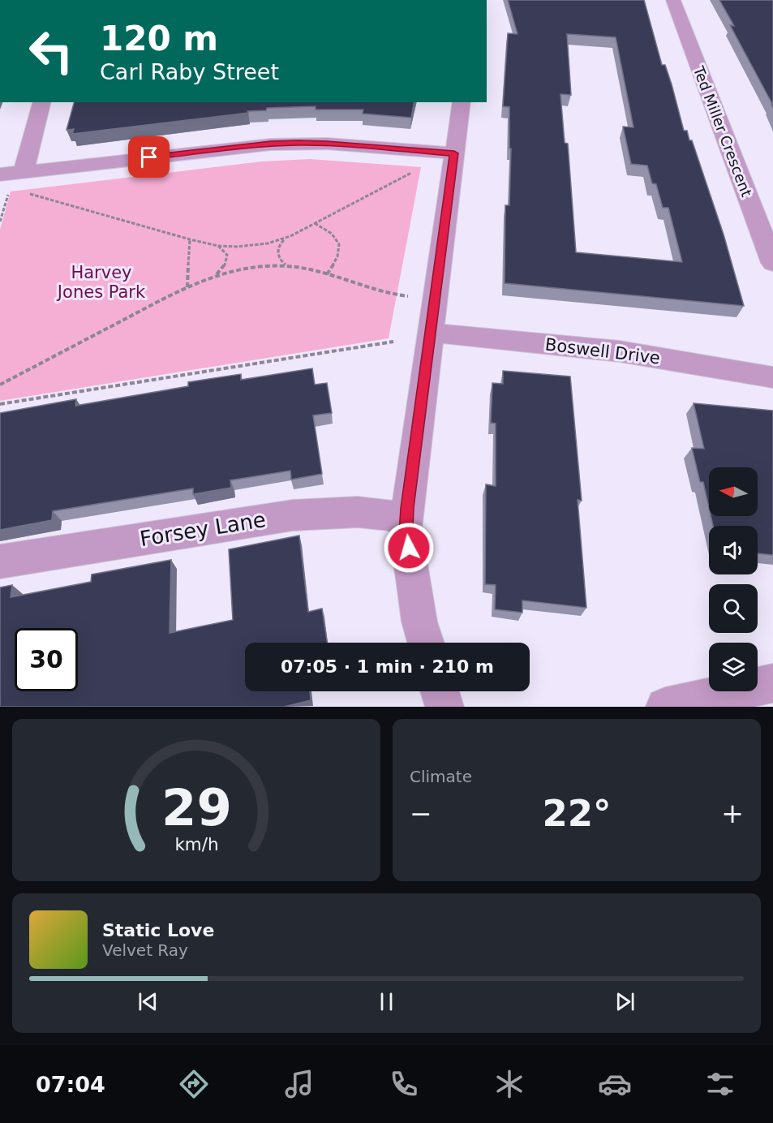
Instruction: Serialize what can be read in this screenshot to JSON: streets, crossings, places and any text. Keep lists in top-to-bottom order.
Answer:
{
  "streets": {
    "street": ["Ted Miller Crescent", "Boswell Drive", "Forsey Lane"]
  },
  "parks": ["Harvey Jones Park"],
  "north": "left",
  "page": {
    "turn": ["120 m", "Carl Raby Street"],
    "limit": "30",
    "trip": "07:05 · 1 min · 210 m",
    "tile": "Climate",
    "heat": ["−", "22°", "+"],
    "song": ["Static Love", "Velvet Ray"],
    "tabs": "07:04",
    "gauge": ["29", "km/h"]
  }
}
